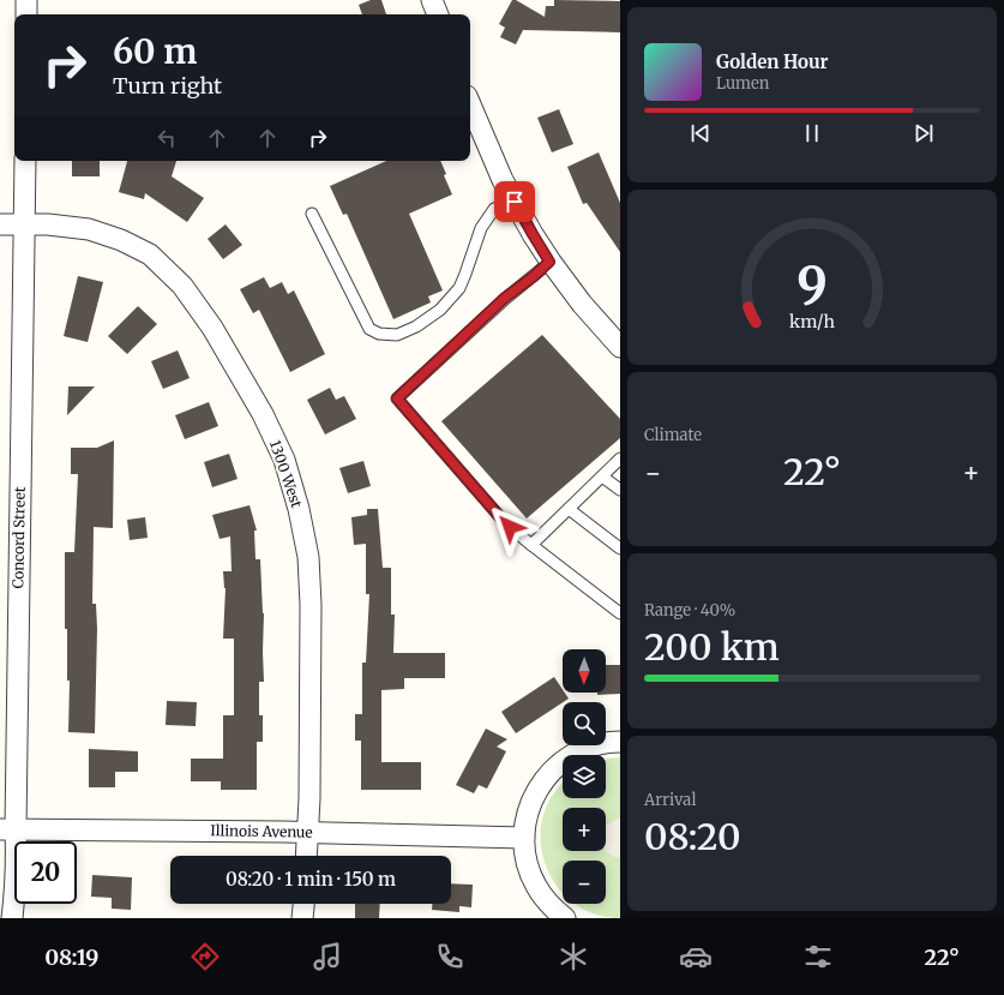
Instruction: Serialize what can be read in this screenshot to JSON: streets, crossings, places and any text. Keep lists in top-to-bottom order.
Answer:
{
  "streets": {
    "street": ["1300 West", "Concord Street", "Illinois Avenue"]
  },
  "crossings": [
    ["1300 West", "Concord Street"],
    ["1300 West", "Illinois Avenue"],
    ["Concord Street", "Illinois Avenue"]
  ],
  "north": "bottom",
  "page": {
    "turn": ["60 m", "Turn right"],
    "song": ["Golden Hour", "Lumen"],
    "tile": [
      "Climate",
      ["Range · 40%", "200 km"],
      ["Arrival", "08:20"]
    ],
    "heat": ["−", "22°", "+"],
    "map_buttons": ["+", "−"],
    "limit": "20",
    "trip": "08:20 · 1 min · 150 m",
    "tabs": ["08:19", "22°"],
    "gauge": ["9", "km/h"]
  }
}
